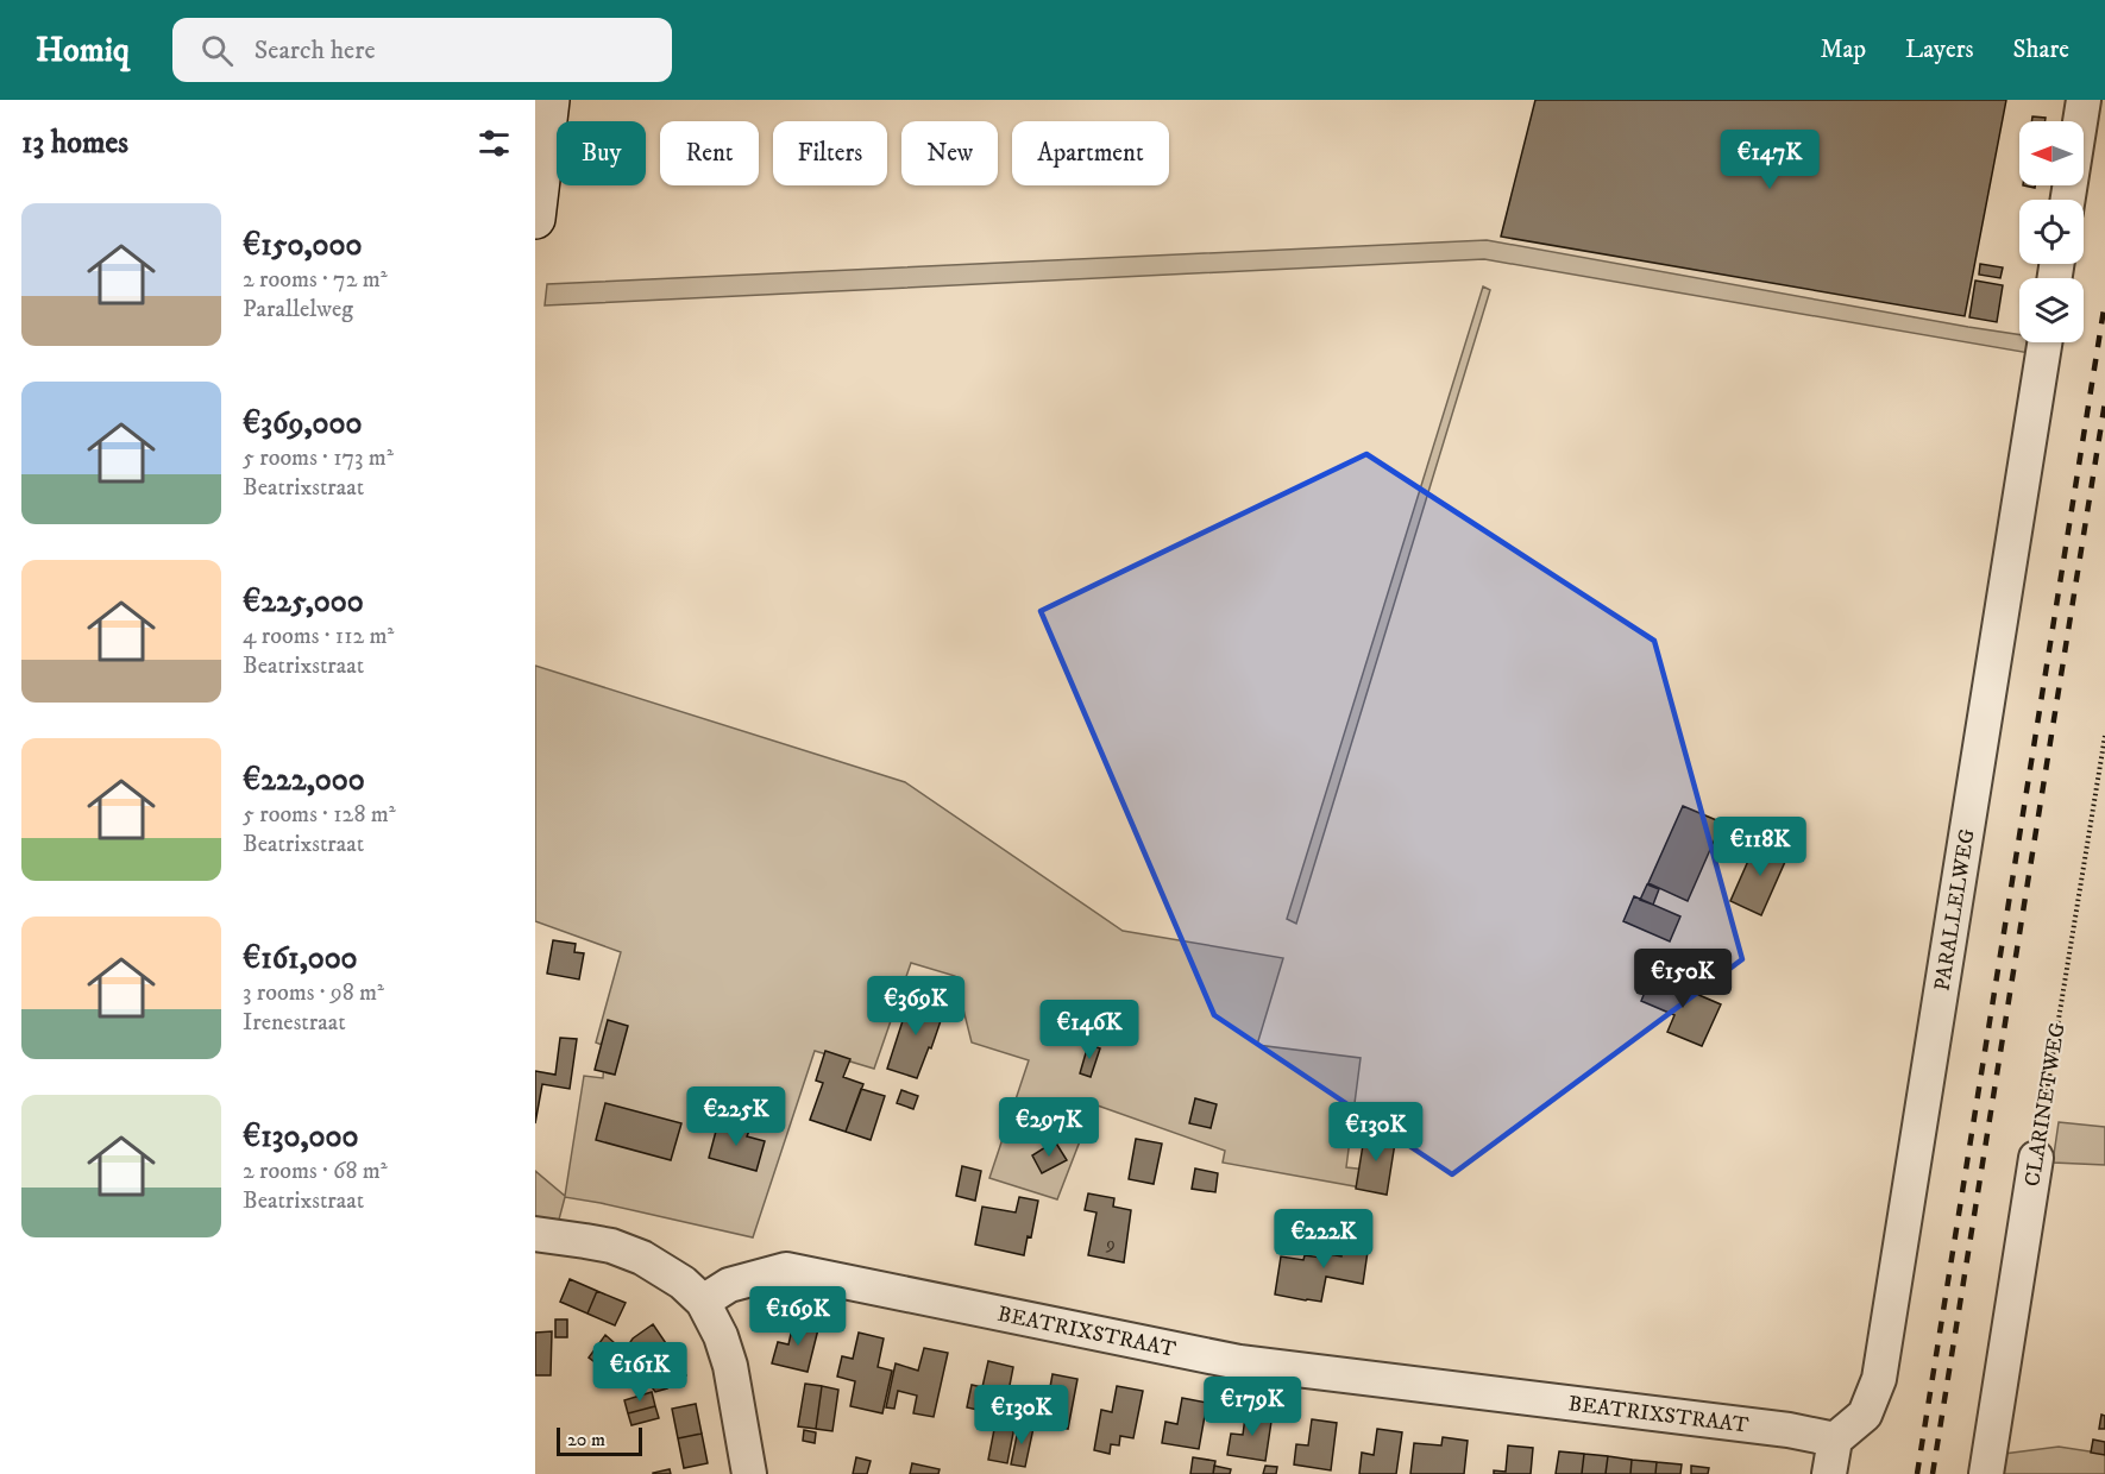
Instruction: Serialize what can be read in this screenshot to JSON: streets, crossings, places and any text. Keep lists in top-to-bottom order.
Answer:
{
  "streets": {
    "street": ["PARALLELWEG", "CLARINETWEG", "BEATRIXSTRAAT"]
  },
  "crossings": [
    ["PARALLELWEG", "BEATRIXSTRAAT"]
  ],
  "house_numbers": ["9"],
  "scale_bar": "20 m",
  "north": "left",
  "page": {
    "header": "Homiq",
    "search": "Search here",
    "nav": ["Map", "Layers", "Share"],
    "heading": "13 homes",
    "chip": [
      "Buy",
      "Rent",
      "Filters",
      "New",
      "Apartment"
    ],
    "price": [
      "€147K",
      "€118K",
      "€150K",
      "€369K",
      "€146K",
      "€225K",
      "€297K",
      "€130K",
      "€222K",
      "€169K",
      "€161K",
      "€179K",
      "€130K"
    ],
    "list": [
      {
        "name": "€150,000",
        "note": "2 rooms · 72 m² · Parallelweg"
      },
      {
        "name": "€369,000",
        "note": "5 rooms · 173 m² · Beatrixstraat"
      },
      {
        "name": "€225,000",
        "note": "4 rooms · 112 m² · Beatrixstraat"
      },
      {
        "name": "€222,000",
        "note": "5 rooms · 128 m² · Beatrixstraat"
      },
      {
        "name": "€161,000",
        "note": "3 rooms · 98 m² · Irenestraat"
      },
      {
        "name": "€130,000",
        "note": "2 rooms · 68 m² · Beatrixstraat"
      }
    ],
    "scale": "20 m"
  }
}
